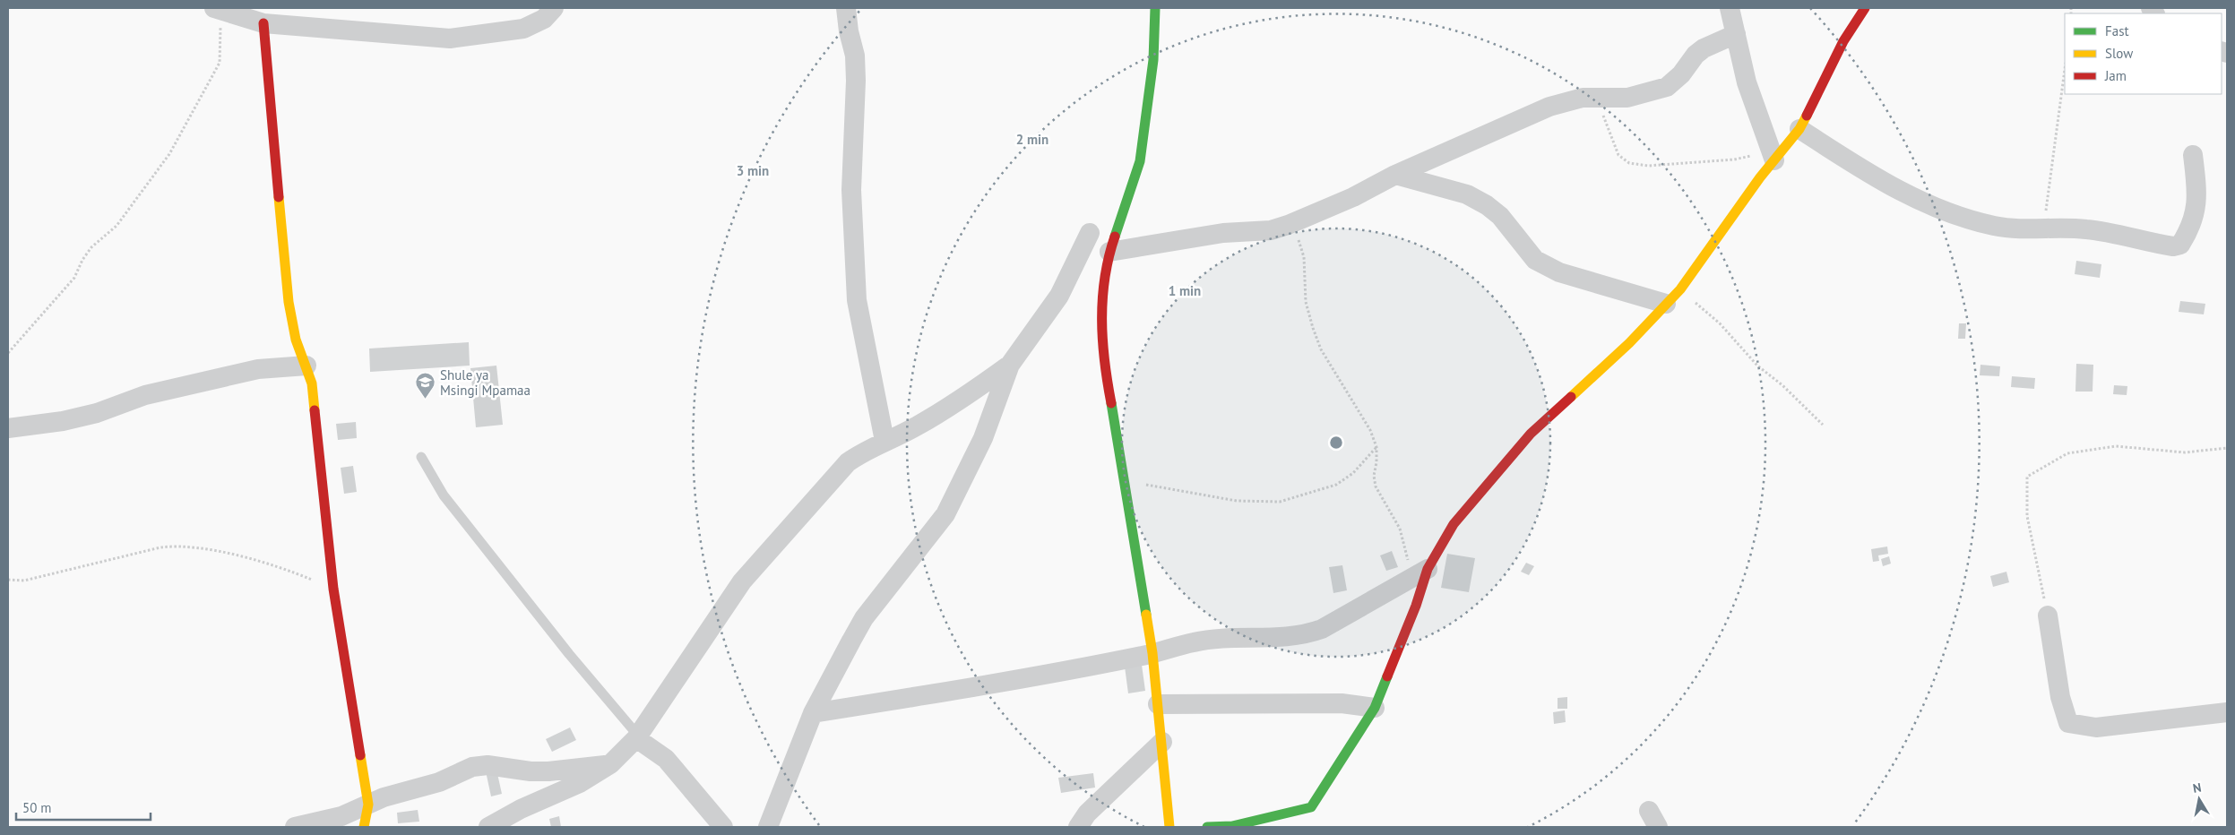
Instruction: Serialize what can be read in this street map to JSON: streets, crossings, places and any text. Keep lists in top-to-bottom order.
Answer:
{
  "places": {
    "school or university": ["Shule ya Msingi Mpamaa"]
  },
  "legend": ["Fast", "Slow", "Jam"],
  "scale_bar": "50 m",
  "north": "top",
  "rings": ["2 min", "3 min", "1 min"]
}
